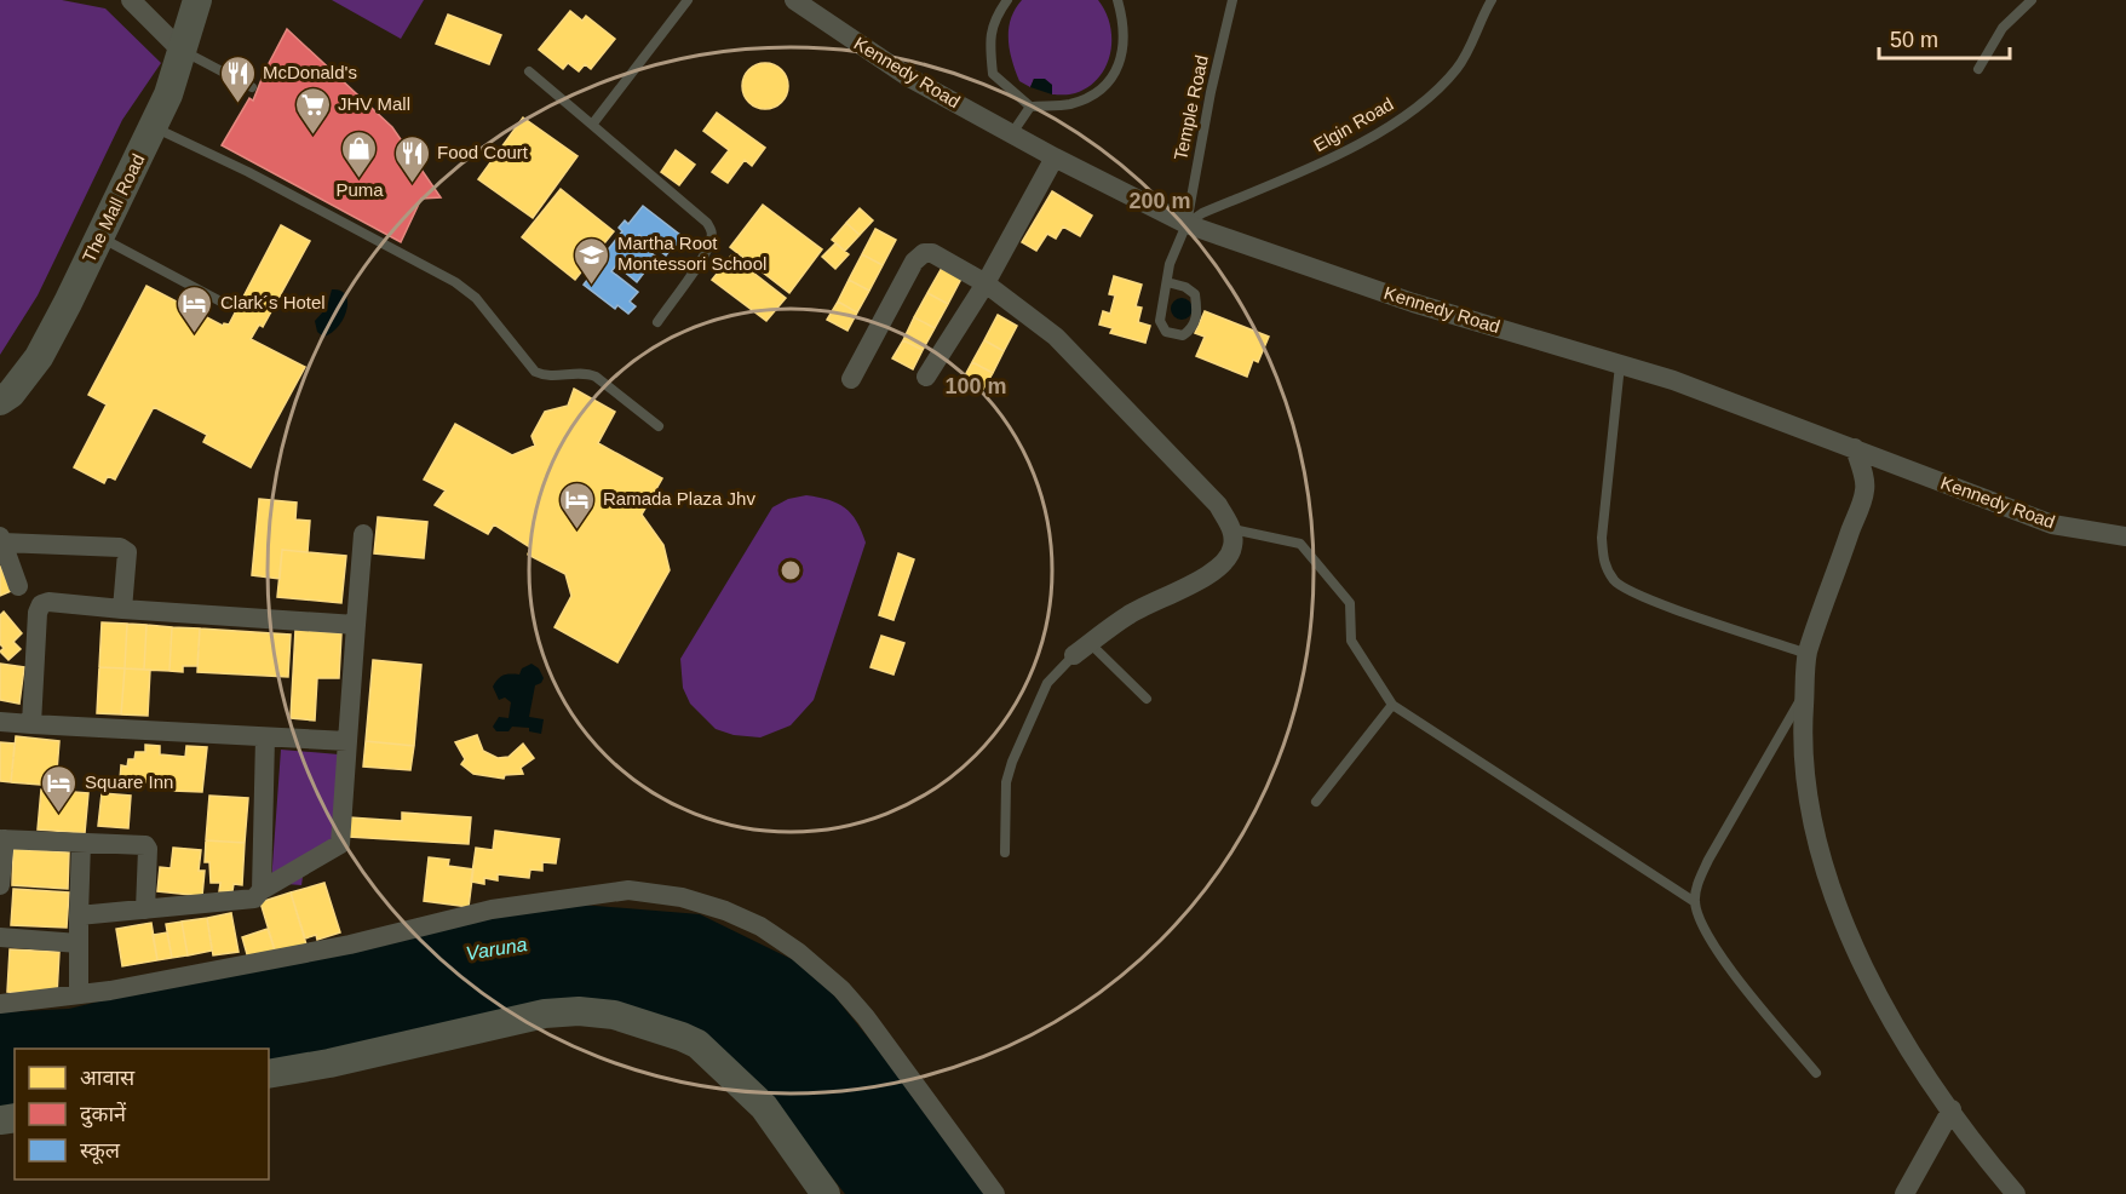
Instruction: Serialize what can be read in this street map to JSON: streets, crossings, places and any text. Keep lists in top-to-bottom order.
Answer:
{
  "streets": {
    "street": ["Kennedy Road", "The Mall Road"],
    "lane": ["Temple Road", "Elgin Road"]
  },
  "crossings": [
    ["Kennedy Road", "Temple Road"],
    ["Kennedy Road", "Elgin Road"],
    ["Temple Road", "Elgin Road"]
  ],
  "water": ["Varuna"],
  "places": {
    "restaurant": ["McDonald's", "Food Court"],
    "supermarket": ["JHV Mall"],
    "shop": ["Puma"],
    "school or university": ["Martha Root Montessori School"],
    "hotel": ["Clark´s Hotel", "Ramada Plaza Jhv", "Square Inn"]
  },
  "legend": ["आवास", "दुकानें", "स्कूल"],
  "scale_bar": "50 m",
  "rings": ["200 m", "100 m"]
}
